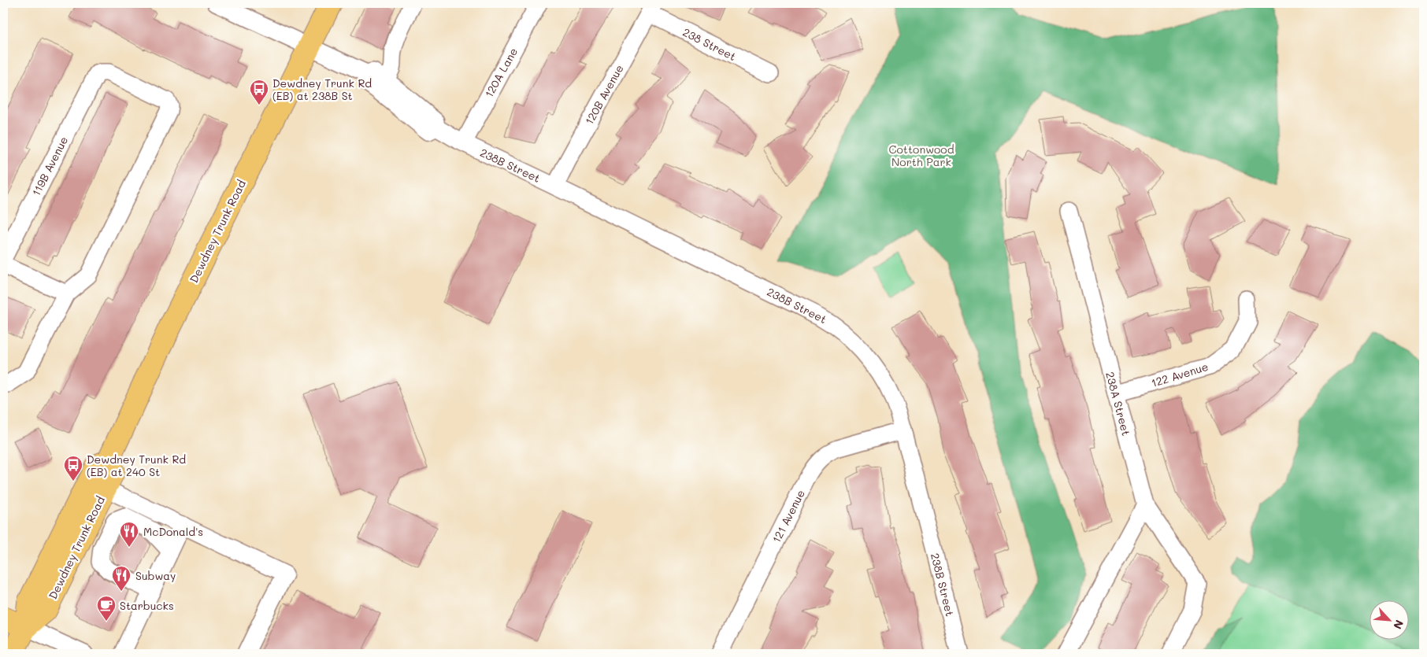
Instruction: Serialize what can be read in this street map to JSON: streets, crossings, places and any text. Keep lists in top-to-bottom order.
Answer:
{
  "streets": {
    "main road": ["Dewdney Trunk Road"],
    "street": [
      "238 Street",
      "120A Lane",
      "120B Avenue",
      "238B Street",
      "119B Avenue",
      "122 Avenue",
      "238A Street",
      "121 Avenue"
    ]
  },
  "crossings": [
    ["238 Street", "120B Avenue"],
    ["120A Lane", "238B Street"],
    ["120B Avenue", "238B Street"],
    ["238B Street", "Dewdney Trunk Road"],
    ["238B Street", "121 Avenue"],
    ["122 Avenue", "238A Street"]
  ],
  "parks": ["Cottonwood North Park"],
  "places": {
    "bus stop": ["Dewdney Trunk Rd (EB) at 238B St", "Dewdney Trunk Rd (EB) at 240 St"],
    "restaurant": ["McDonald's", "Subway"],
    "cafe": ["Starbucks"]
  },
  "north": "bottom right"
}
